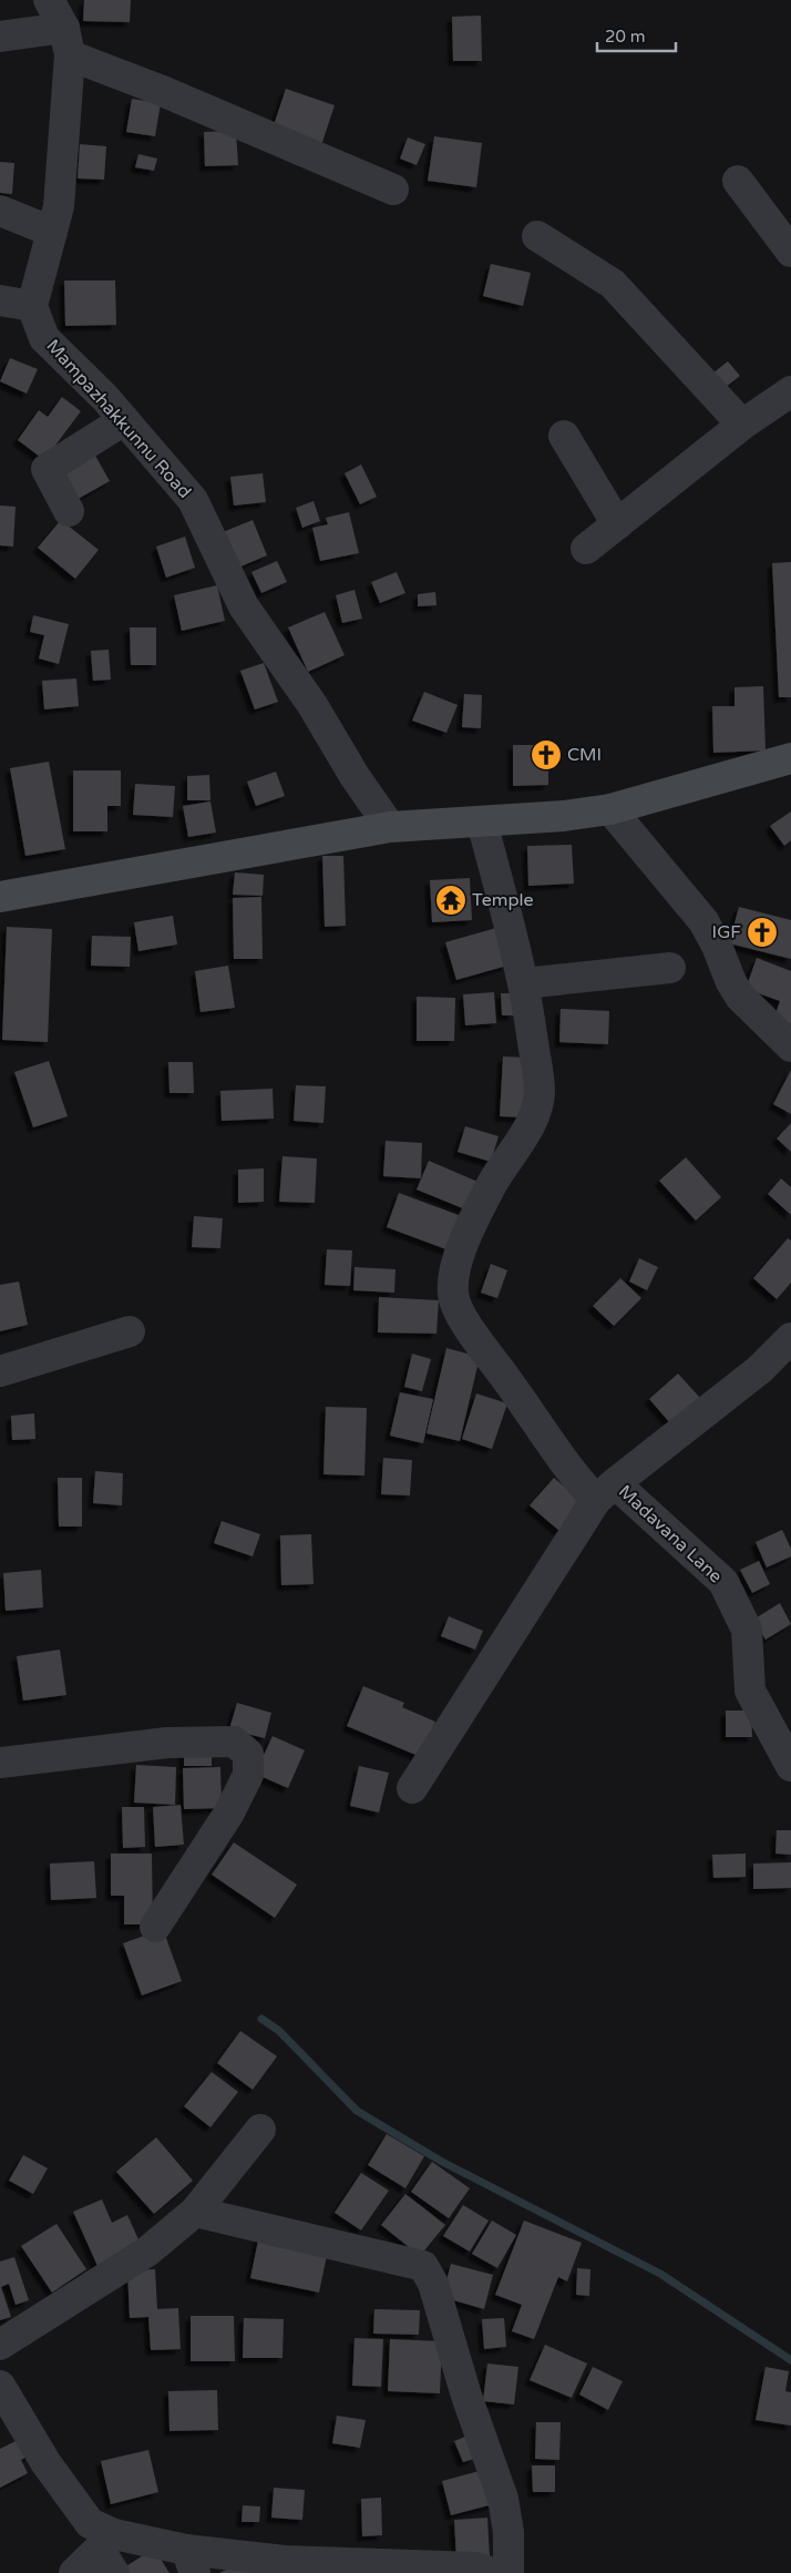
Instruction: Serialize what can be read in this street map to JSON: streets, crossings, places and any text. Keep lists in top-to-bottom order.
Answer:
{
  "streets": {
    "street": ["Mampazhakkunnu Road", "Madavana Lane"]
  },
  "places": {
    "church": ["CMI", "IGF"],
    "temple": ["Temple"]
  },
  "scale_bar": "20 m"
}
